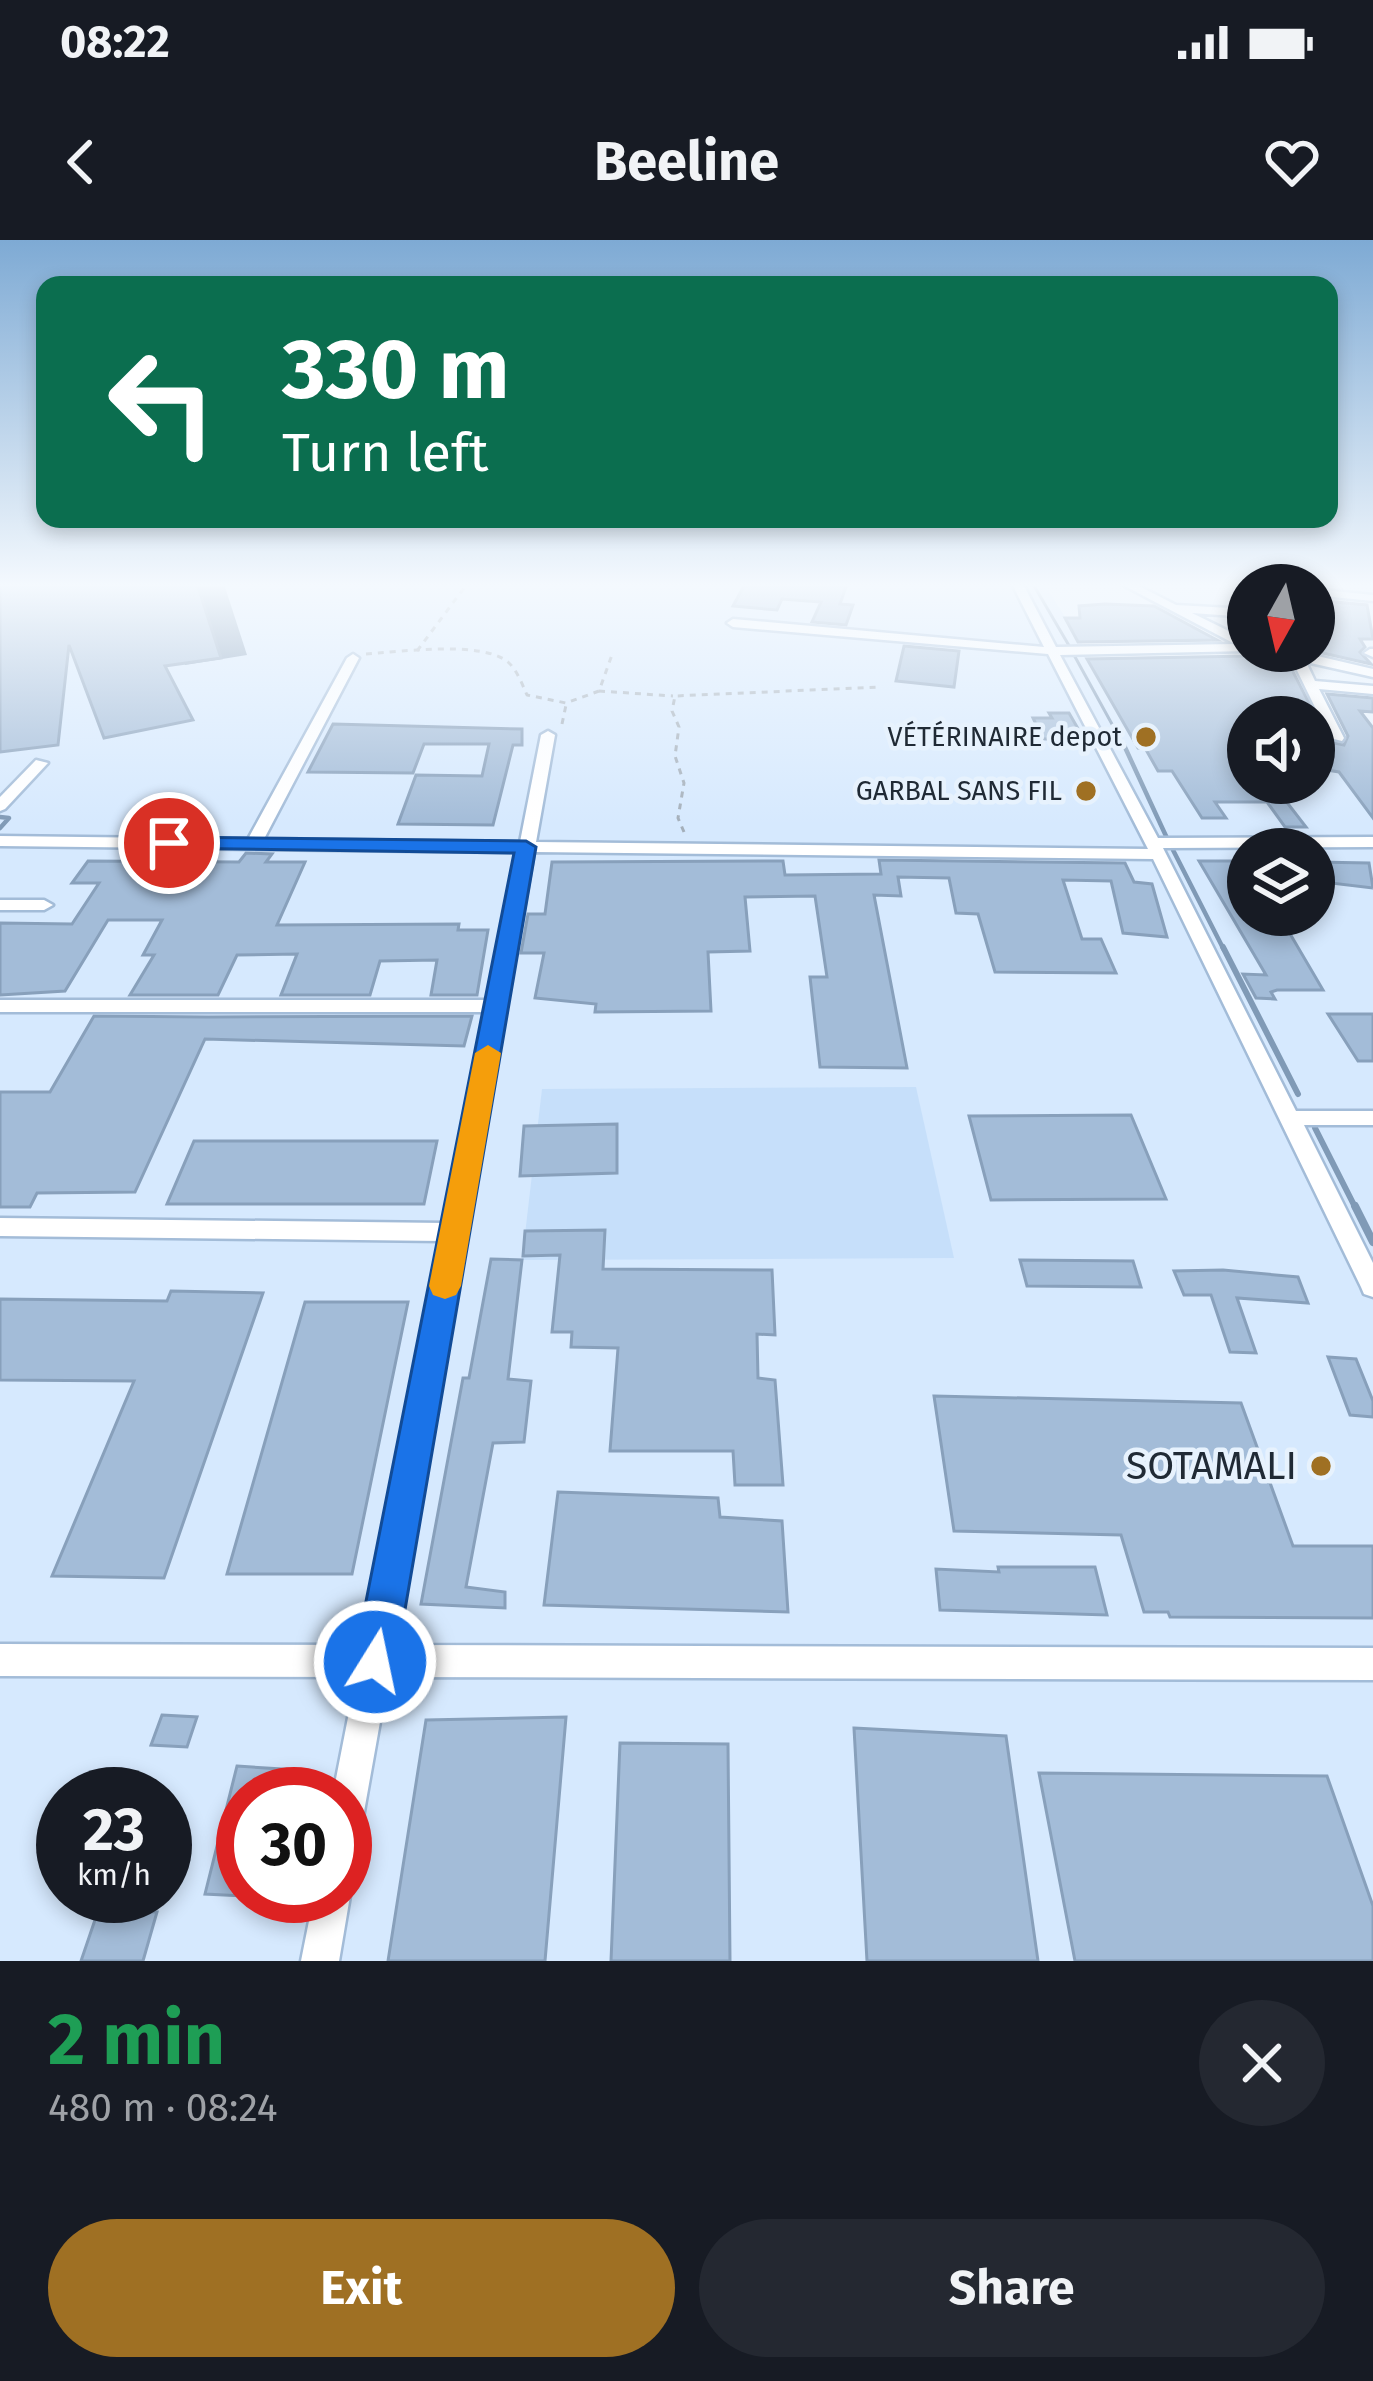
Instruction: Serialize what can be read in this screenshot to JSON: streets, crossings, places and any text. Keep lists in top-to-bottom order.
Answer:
{
  "places": ["VÉTÉRINAIRE depot", "GARBAL SANS FIL", "SOTAMALI"],
  "north": "bottom",
  "page": {
    "status": "08:22",
    "header": "Beeline",
    "turn": ["330 m", "Turn left"],
    "speed": "23 km/h",
    "limit": "30",
    "heading": ["2 min", "480 m · 08:24"],
    "buttons": ["Exit", "Share"]
  }
}
